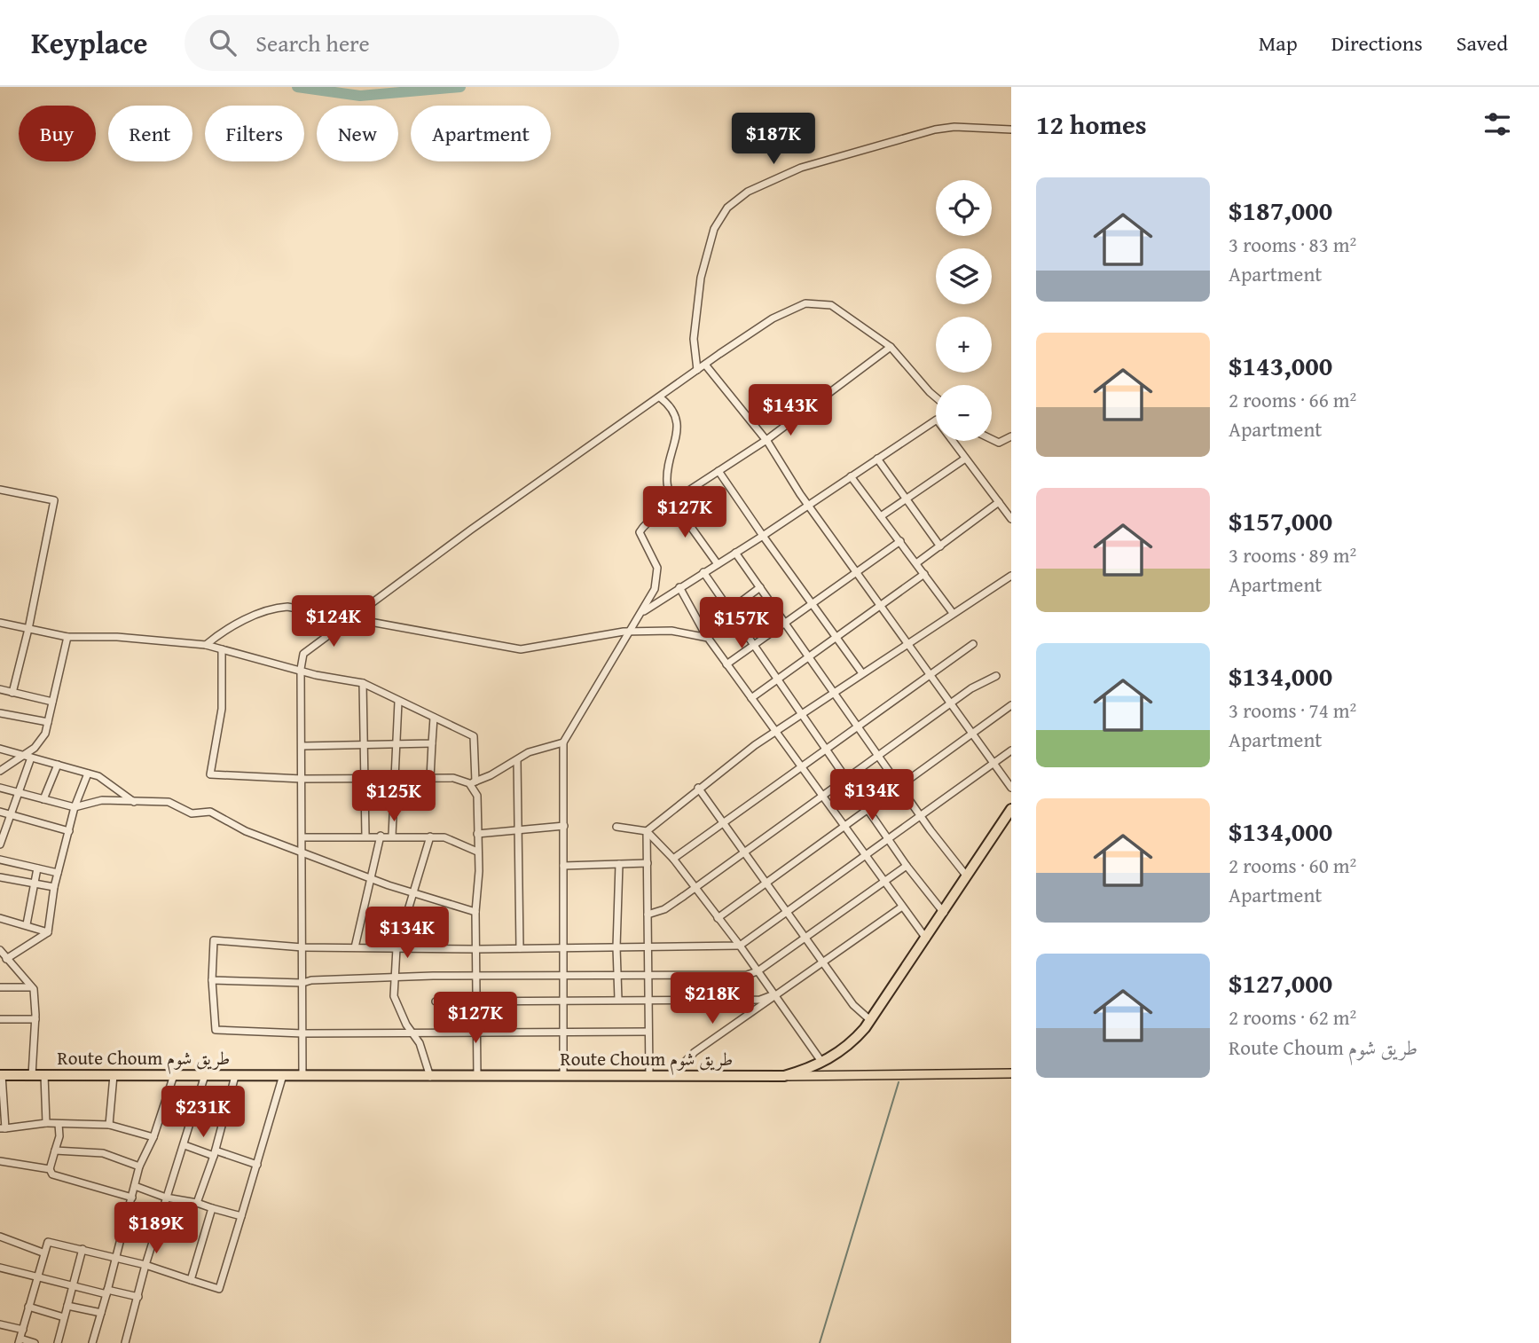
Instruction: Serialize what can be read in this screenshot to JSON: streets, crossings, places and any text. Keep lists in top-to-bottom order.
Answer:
{
  "streets": {
    "highway": ["Route Choum طريق شوم"]
  },
  "page": {
    "header": "Keyplace",
    "search": "Search here",
    "nav": ["Map", "Directions", "Saved"],
    "heading": "12 homes",
    "chip": [
      "Buy",
      "Rent",
      "Filters",
      "New",
      "Apartment"
    ],
    "price": [
      "$187K",
      "$143K",
      "$127K",
      "$124K",
      "$157K",
      "$134K",
      "$125K",
      "$134K",
      "$218K",
      "$127K",
      "$231K",
      "$189K"
    ],
    "list": [
      {
        "name": "$187,000",
        "note": "3 rooms · 83 m² · Apartment"
      },
      {
        "name": "$143,000",
        "note": "2 rooms · 66 m² · Apartment"
      },
      {
        "name": "$157,000",
        "note": "3 rooms · 89 m² · Apartment"
      },
      {
        "name": "$134,000",
        "note": "3 rooms · 74 m² · Apartment"
      },
      {
        "name": "$134,000",
        "note": "2 rooms · 60 m² · Apartment"
      },
      {
        "name": "$127,000",
        "note": "2 rooms · 62 m² · Route Choum طريق شوم"
      }
    ],
    "map_buttons": ["+", "−"]
  }
}
